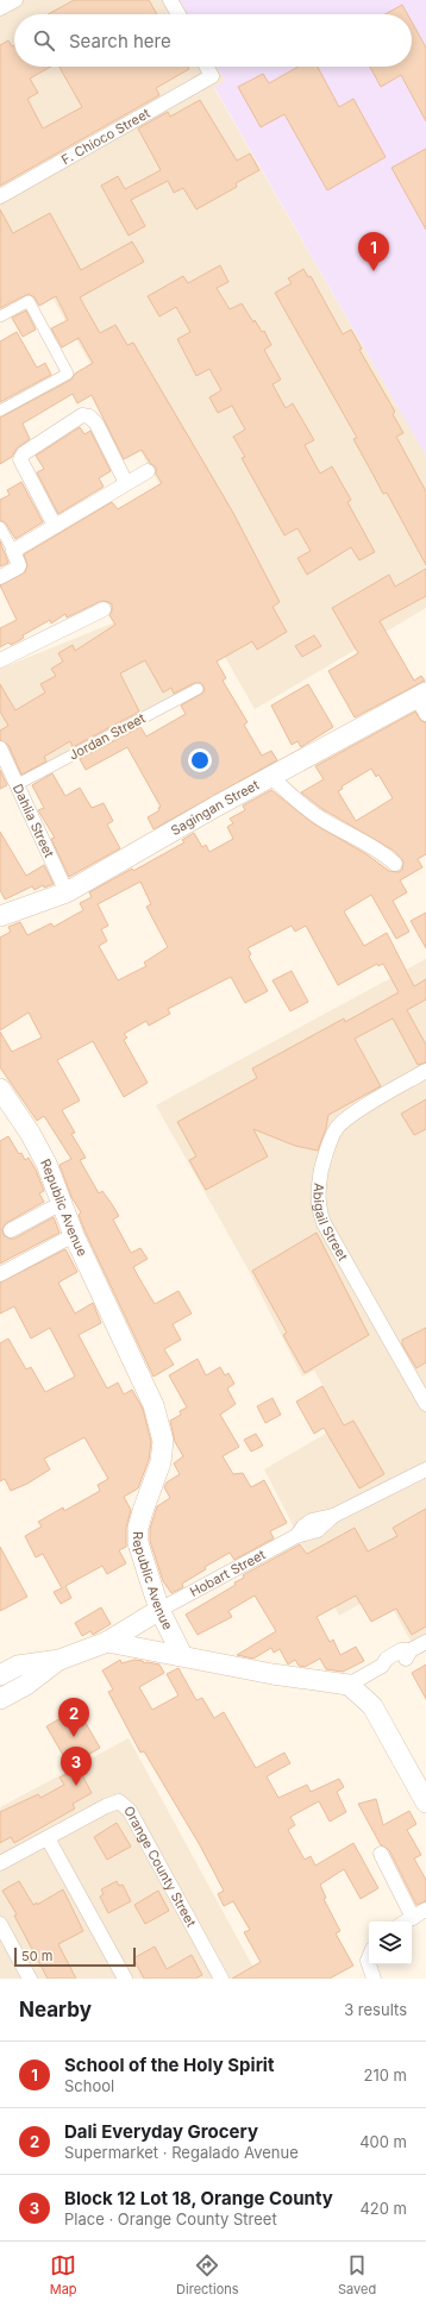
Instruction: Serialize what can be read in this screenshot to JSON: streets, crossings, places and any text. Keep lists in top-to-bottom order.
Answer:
{
  "streets": {
    "main road": ["Sagingan Street", "Republic Avenue"],
    "street": [
      "F. Chioco Street",
      "Jordan Street",
      "Dahlia Street",
      "Abigail Street",
      "Hobart Street",
      "Orange County Street"
    ]
  },
  "crossings": [
    ["Jordan Street", "Dahlia Street"],
    ["Sagingan Street", "Dahlia Street"],
    ["Republic Avenue", "Hobart Street"]
  ],
  "scale_bar": "50 m",
  "page": {
    "search": "Search here",
    "pins": ["1", "2", "3"],
    "scale": "50 m",
    "heading": ["Nearby", "3 results"],
    "list": [
      {
        "mark": "1",
        "name": "School of the Holy Spirit",
        "note": "School",
        "value": "210 m"
      },
      {
        "mark": "2",
        "name": "Dali Everyday Grocery",
        "note": "Supermarket · Regalado Avenue",
        "value": "400 m"
      },
      {
        "mark": "3",
        "name": "Block 12 Lot 18, Orange County",
        "note": "Place · Orange County Street",
        "value": "420 m"
      }
    ],
    "nav": ["Map", "Directions", "Saved"]
  }
}
